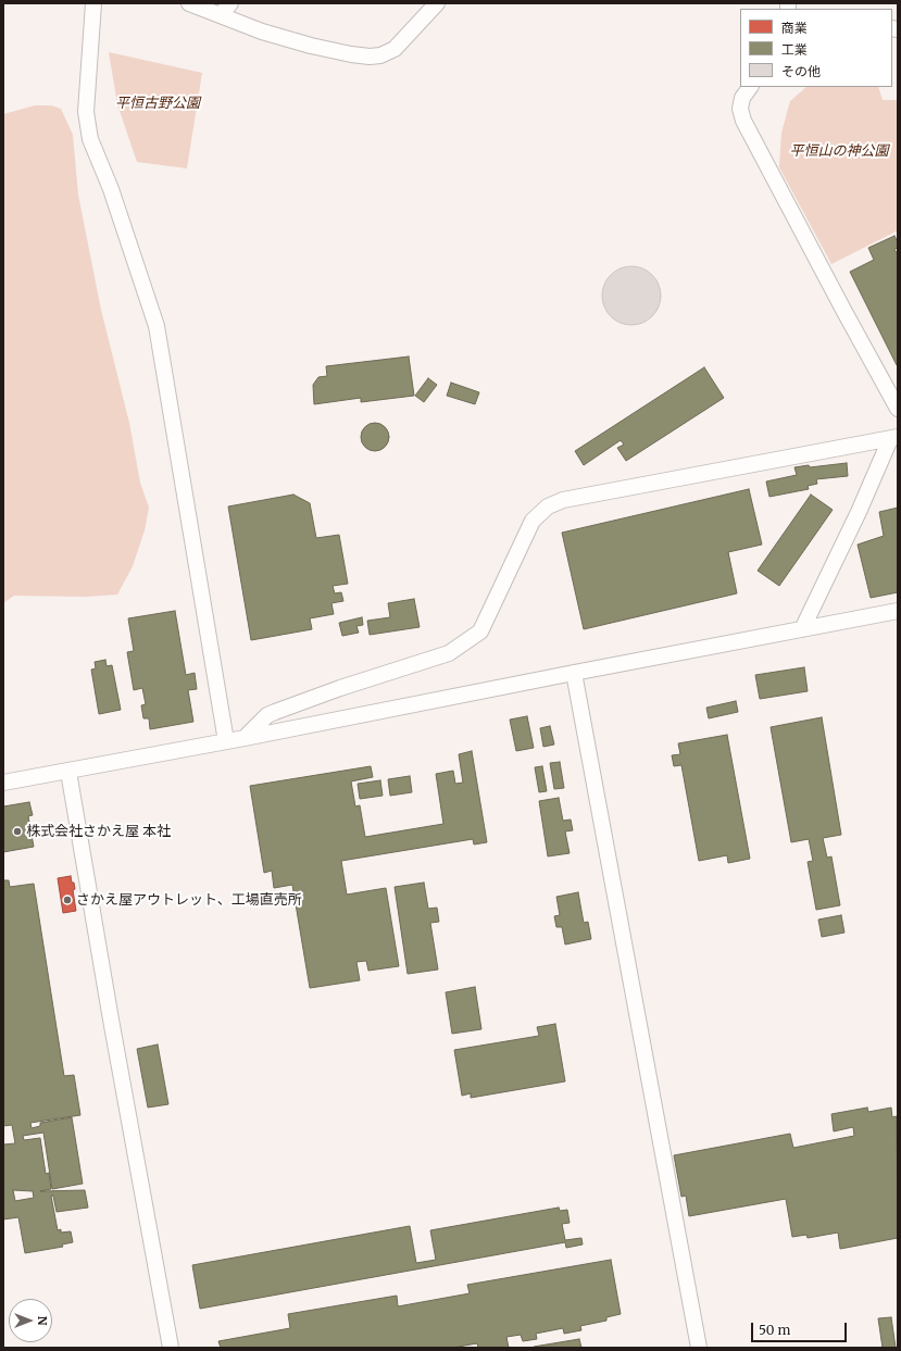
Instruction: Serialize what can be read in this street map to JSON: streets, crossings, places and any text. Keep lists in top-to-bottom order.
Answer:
{
  "parks": ["平恒古野公園", "平恒山の神公園"],
  "places": ["株式会社さかえ屋 本社", "さかえ屋アウトレット、工場直売所"],
  "legend": ["商業", "工業", "その他"],
  "scale_bar": "50 m",
  "north": "right"
}
